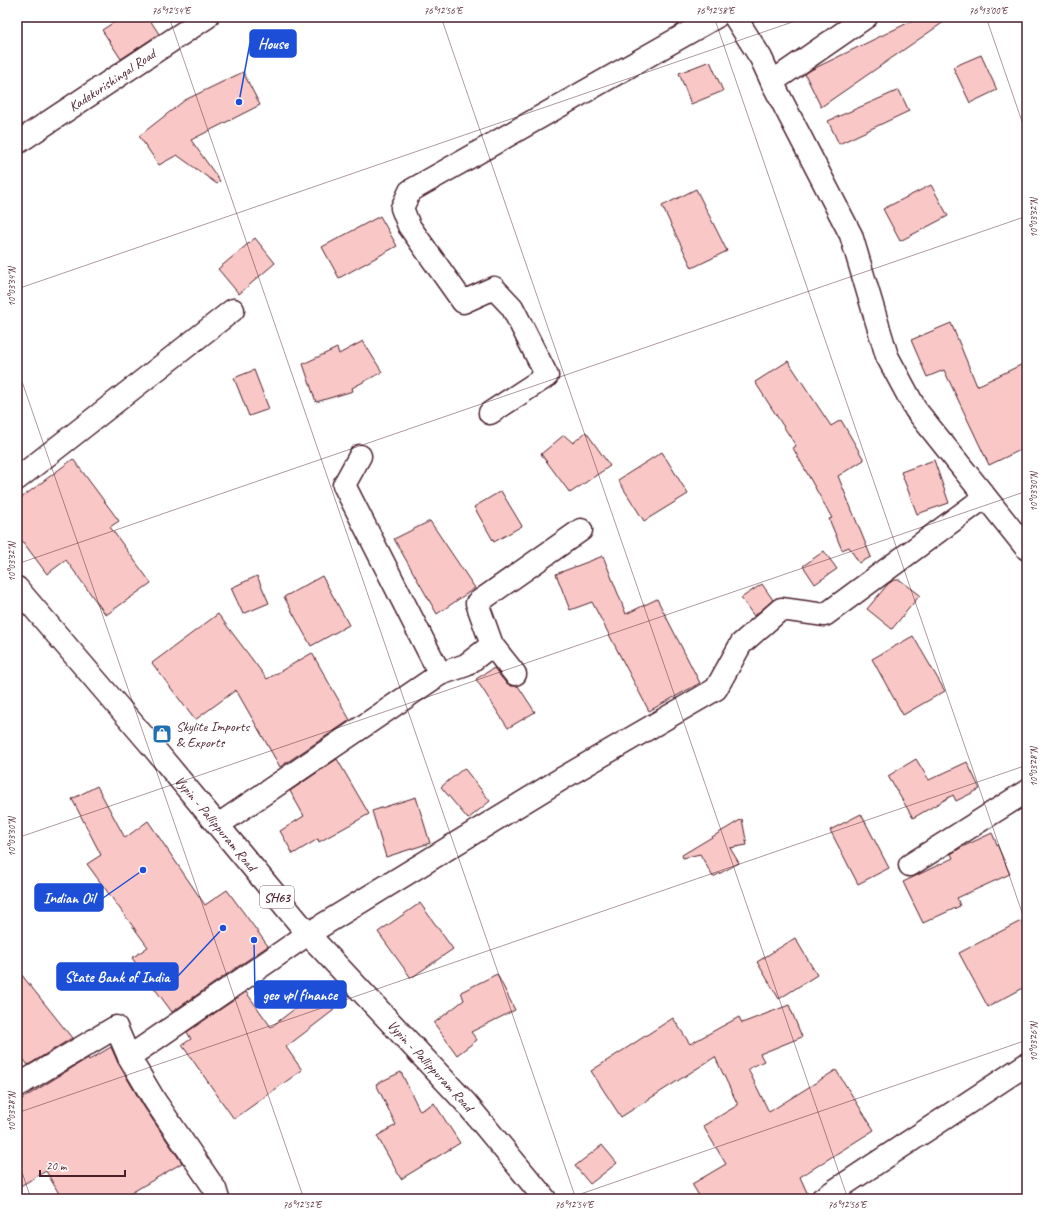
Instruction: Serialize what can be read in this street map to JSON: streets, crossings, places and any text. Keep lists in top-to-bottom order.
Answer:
{
  "streets": {
    "street": ["Kadekurishingal Road", "Vypin - Pallippuram Road", "SH63"]
  },
  "places": {
    "other": [
      "House",
      "Indian Oil",
      "State Bank of India",
      "geo vpl finance"
    ],
    "shop": ["Skylite Imports & Exports"]
  },
  "scale_bar": "20 m",
  "coordinates": [
    "76°12'54\"E",
    "76°12'56\"E",
    "76°12'58\"E",
    "76°13'00\"E",
    "10°03'32\"N",
    "10°03'34\"N",
    "10°03'30\"N",
    "10°03'28\"N",
    "10°03'26\"N",
    "76°12'52\"E"
  ]
}
